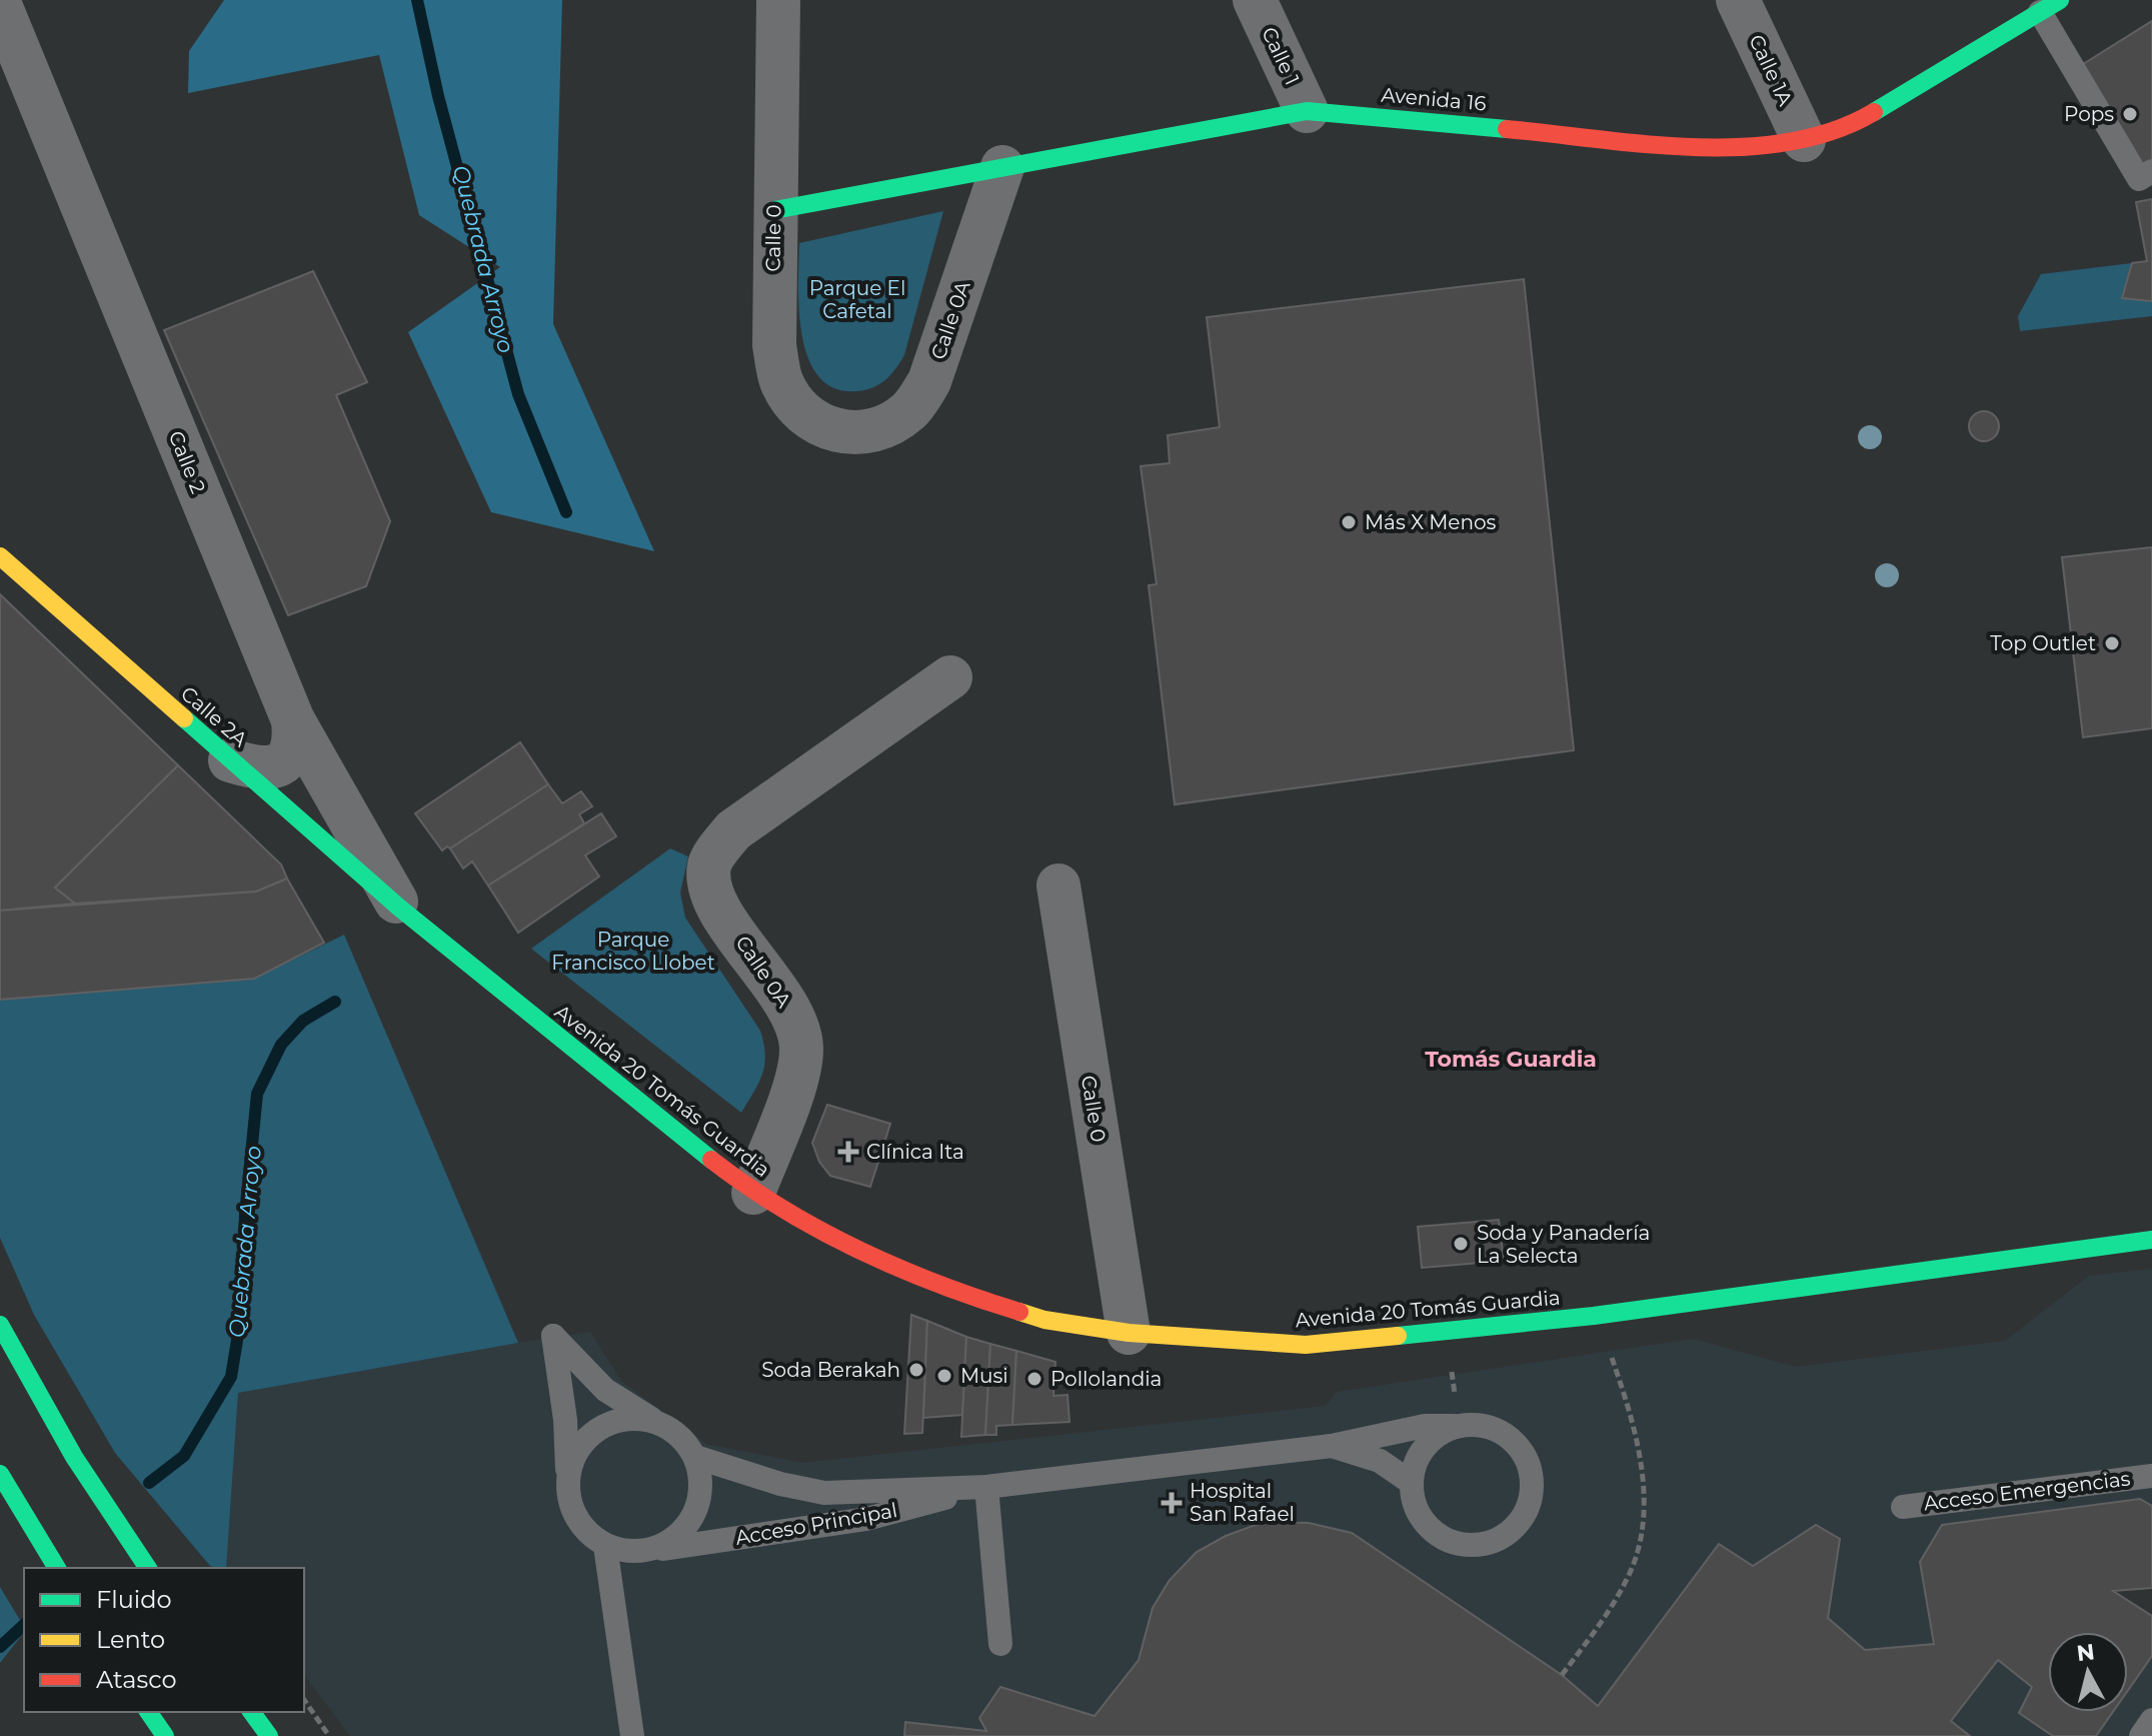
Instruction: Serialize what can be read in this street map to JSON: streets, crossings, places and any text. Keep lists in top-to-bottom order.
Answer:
{
  "streets": {
    "street": [
      "Calle 1",
      "Calle 1A",
      "Avenida 16",
      "Calle 0",
      "Calle 0A",
      "Calle 2",
      "Calle 2A",
      "Avenida 20 Tomás Guardia"
    ],
    "lane": ["Acceso Emergencias", "Acceso Principal"]
  },
  "crossings": [
    ["Calle 1", "Avenida 16"],
    ["Calle 1A", "Avenida 16"],
    ["Avenida 16", "Calle 0"],
    ["Avenida 16", "Calle 0A"],
    ["Calle 0", "Calle 0A"],
    ["Calle 0", "Avenida 20 Tomás Guardia"],
    ["Calle 0A", "Avenida 20 Tomás Guardia"],
    ["Calle 2", "Calle 2A"],
    ["Calle 2", "Avenida 20 Tomás Guardia"],
    ["Calle 2A", "Avenida 20 Tomás Guardia"]
  ],
  "districts": ["Tomás Guardia"],
  "water": ["Quebrada Arroyo"],
  "parks": ["Parque El Cafetal", "Parque Francisco Llobet"],
  "places": {
    "other": [
      "Pops",
      "Más X Menos",
      "Top Outlet",
      "Soda y Panadería La Selecta",
      "Soda Berakah",
      "Musi",
      "Pollolandia"
    ],
    "health": ["Clínica Ita", "Hospital San Rafael"]
  },
  "legend": ["Fluido", "Lento", "Atasco"],
  "north": "top"
}
